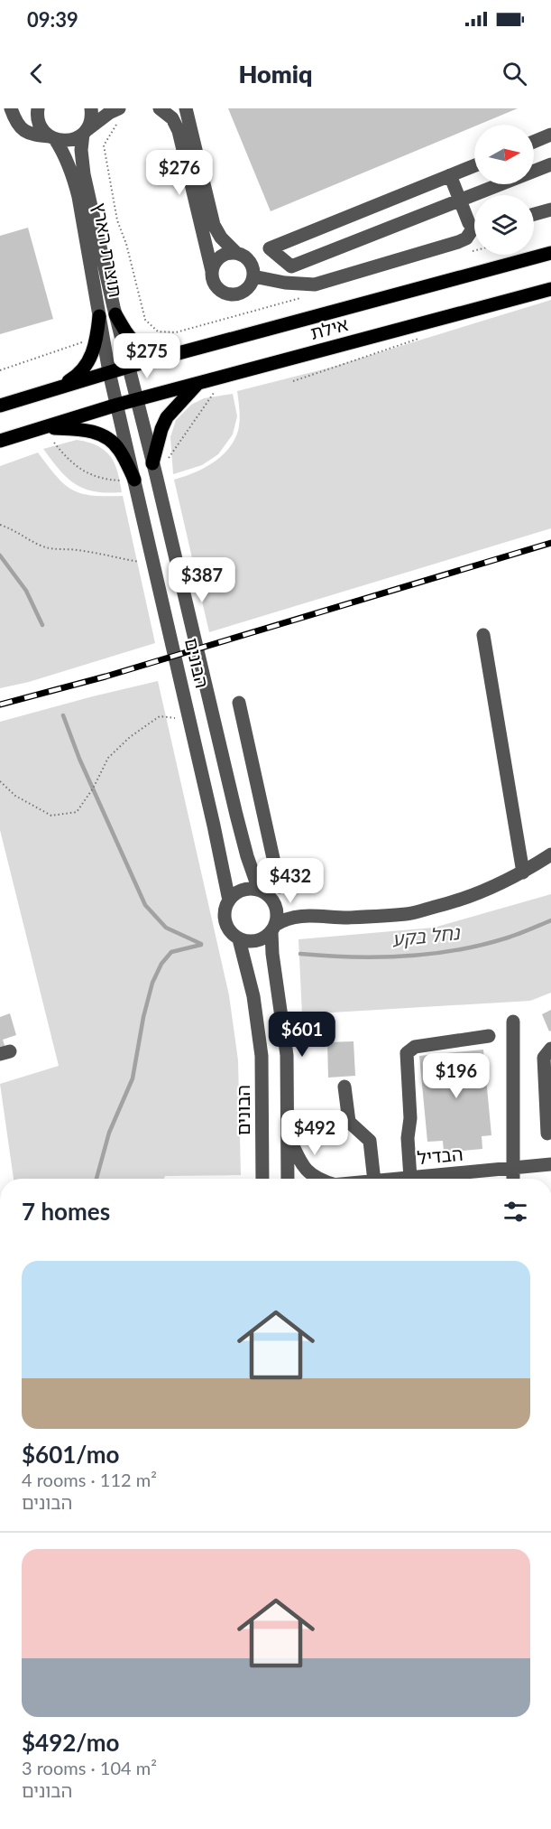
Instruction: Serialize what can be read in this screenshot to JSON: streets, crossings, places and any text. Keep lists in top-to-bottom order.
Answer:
{
  "streets": {
    "main road": ["אילת"],
    "street": ["תוצרת הארץ", "הבונים", "הבדיל"]
  },
  "crossings": [
    ["תוצרת הארץ", "אילת"],
    ["תוצרת הארץ", "הבונים"],
    ["אילת", "הבונים"]
  ],
  "water": ["נחל בקע"],
  "north": "right",
  "page": {
    "status": "09:39",
    "header": "Homiq",
    "price": [
      "$276",
      "$275",
      "$387",
      "$432",
      "$601",
      "$196",
      "$492"
    ],
    "heading": "7 homes",
    "list": [
      {
        "name": "$601/mo",
        "note": "4 rooms · 112 m² · הבונים"
      },
      {
        "name": "$492/mo",
        "note": "3 rooms · 104 m² · הבונים"
      }
    ]
  }
}
